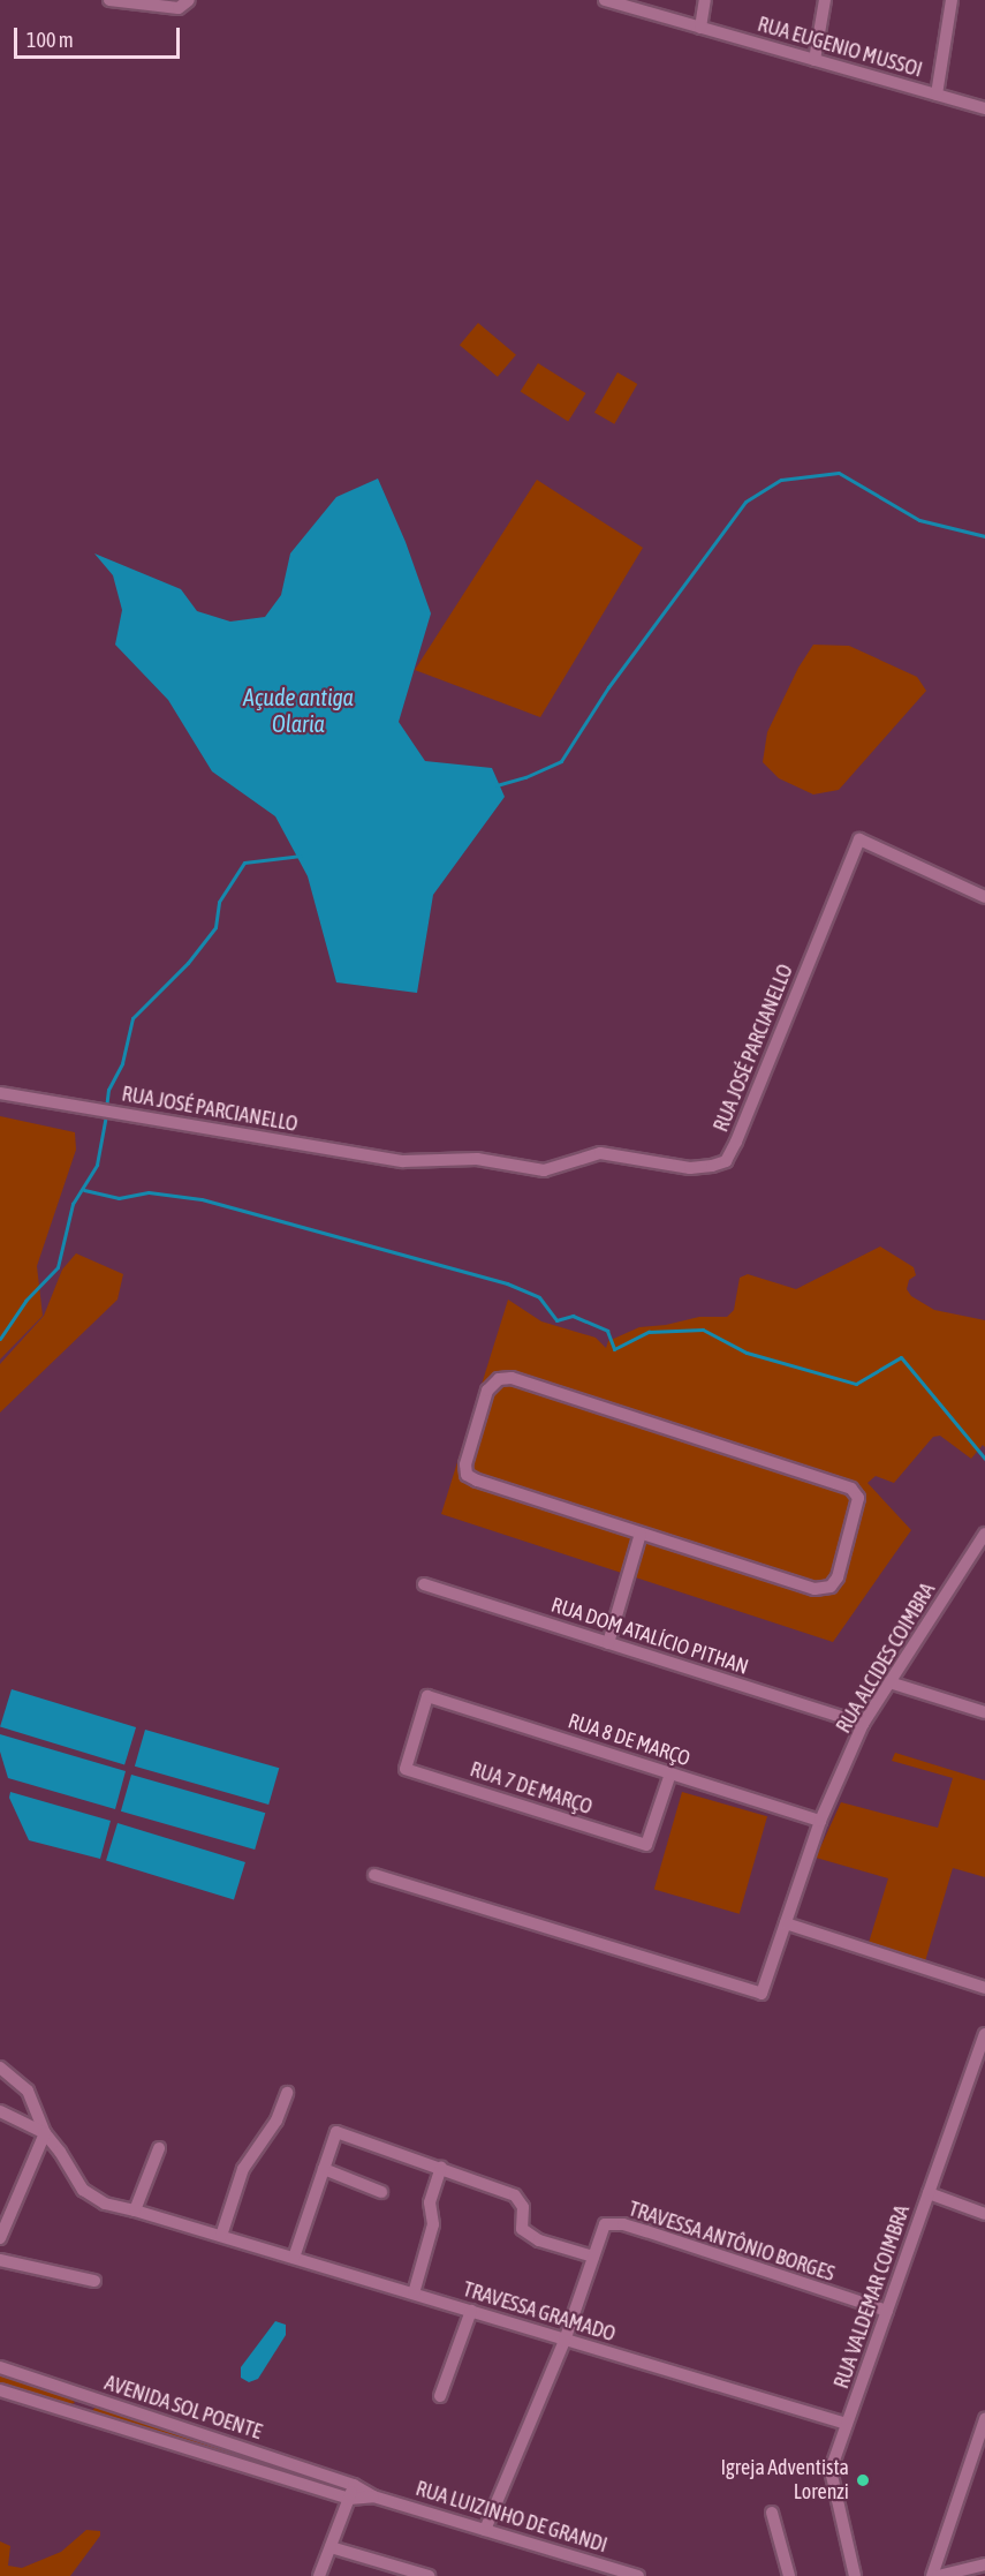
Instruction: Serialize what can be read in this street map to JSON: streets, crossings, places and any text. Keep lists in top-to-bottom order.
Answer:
{
  "streets": {
    "street": [
      "RUA EUGENIO MUSSOI",
      "RUA JOSÉ PARCIANELLO",
      "RUA DOM ATALÍCIO PITHAN",
      "RUA ALCIDES COIMBRA",
      "RUA 8 DE MARÇO",
      "RUA 7 DE MARÇO",
      "TRAVESSA ANTÔNIO BORGES",
      "RUA VALDEMAR COIMBRA",
      "TRAVESSA GRAMADO",
      "AVENIDA SOL POENTE",
      "RUA LUIZINHO DE GRANDI"
    ]
  },
  "crossings": [
    ["RUA DOM ATALÍCIO PITHAN", "RUA ALCIDES COIMBRA"],
    ["RUA ALCIDES COIMBRA", "RUA 8 DE MARÇO"],
    ["RUA 8 DE MARÇO", "RUA 7 DE MARÇO"],
    ["TRAVESSA ANTÔNIO BORGES", "RUA VALDEMAR COIMBRA"],
    ["RUA VALDEMAR COIMBRA", "TRAVESSA GRAMADO"],
    ["AVENIDA SOL POENTE", "RUA LUIZINHO DE GRANDI"]
  ],
  "water": ["Açude antiga Olaria"],
  "places": ["Igreja Adventista Lorenzi"],
  "scale_bar": "100 m"
}
